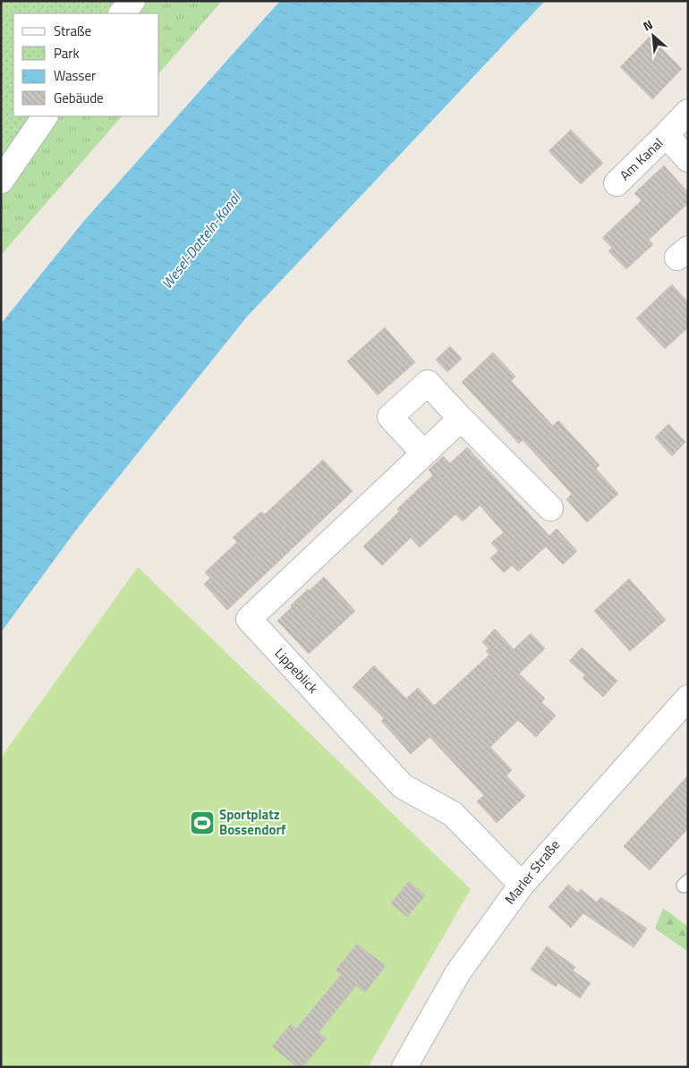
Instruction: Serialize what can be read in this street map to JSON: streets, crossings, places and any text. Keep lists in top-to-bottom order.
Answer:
{
  "streets": {
    "street": ["Am Kanal", "Lippeblick", "Marler Straße"]
  },
  "crossings": [
    ["Lippeblick", "Marler Straße"]
  ],
  "water": ["Wesel-Datteln-Kanal"],
  "places": {
    "sports": ["Sportplatz Bossendorf"]
  },
  "legend": [
    "Straße",
    "Park",
    "Wasser",
    "Gebäude"
  ],
  "north": "top left"
}
